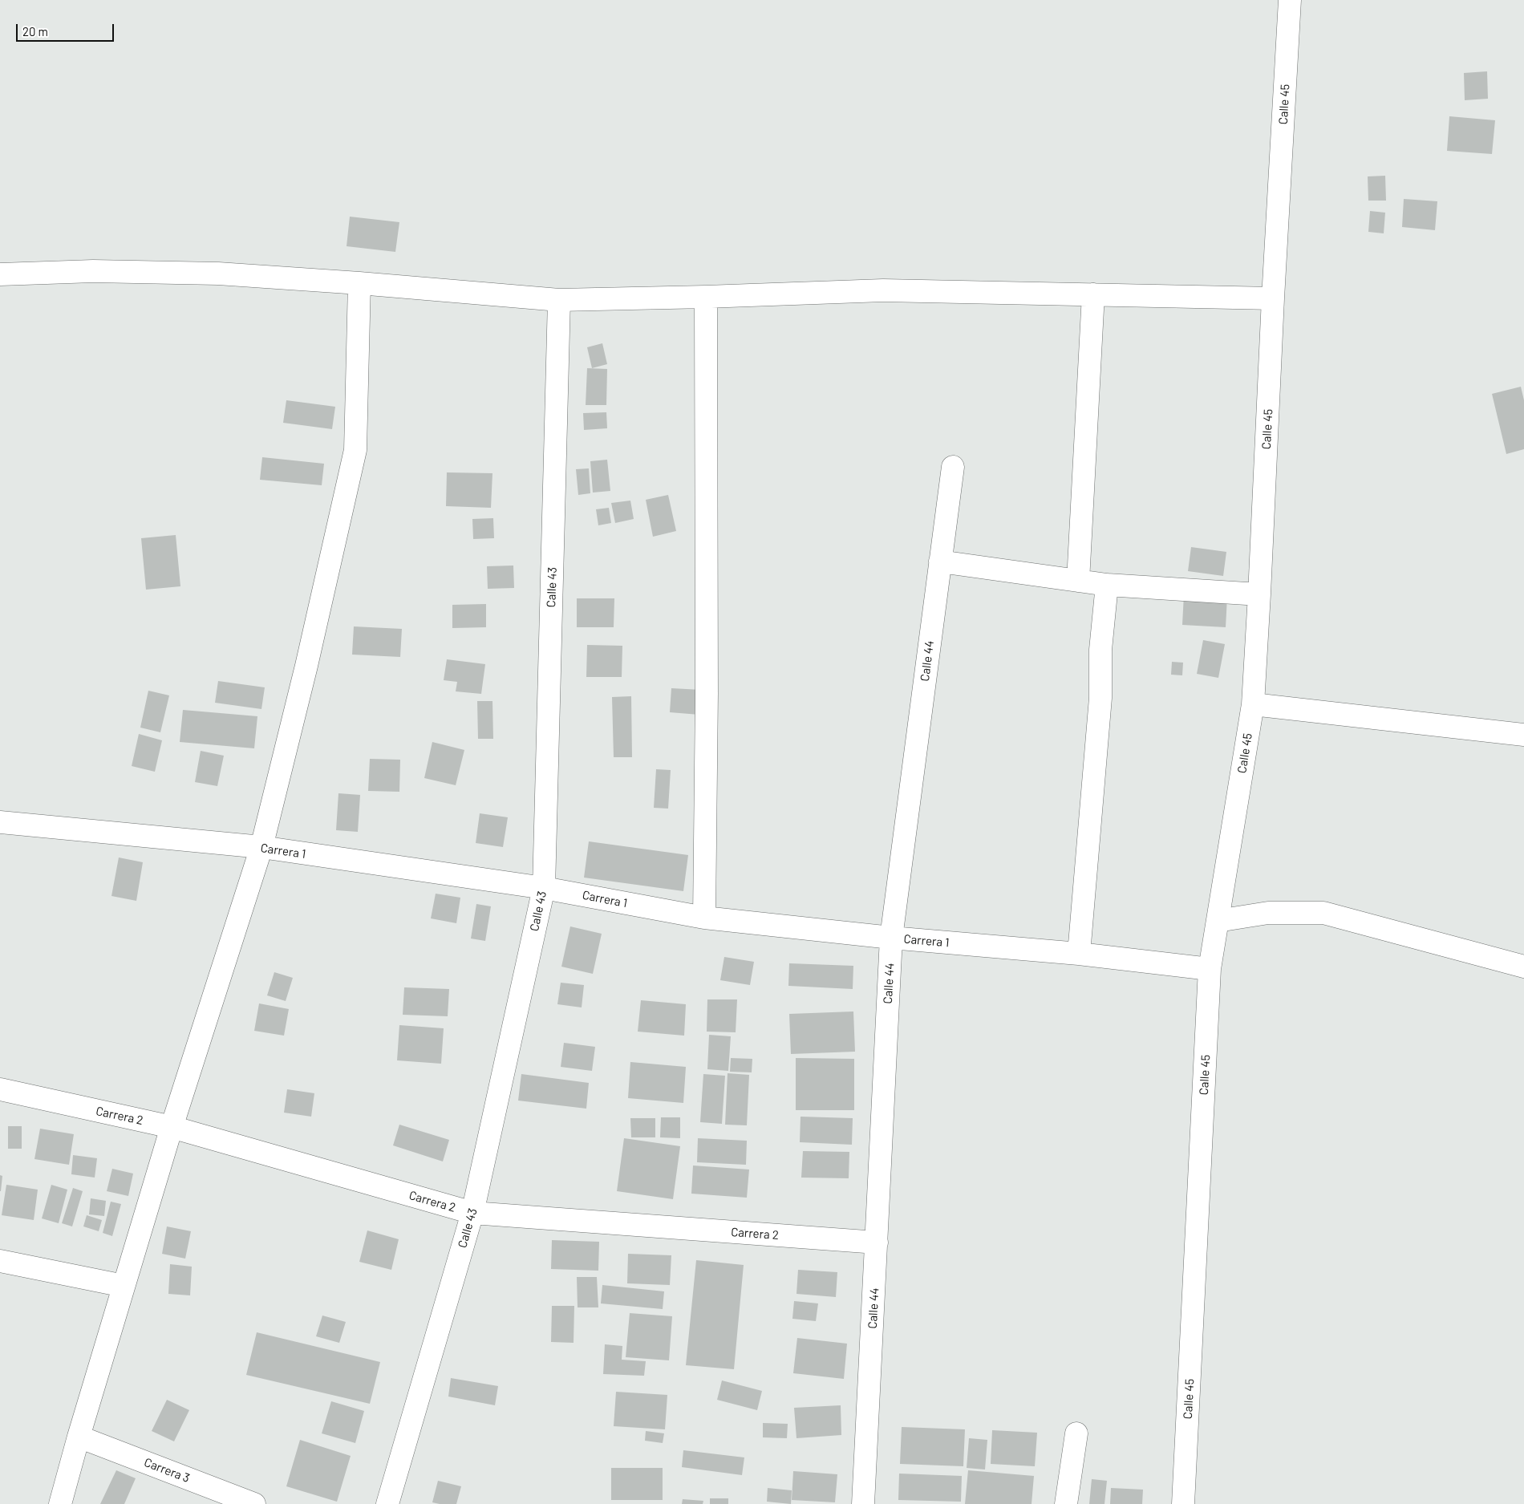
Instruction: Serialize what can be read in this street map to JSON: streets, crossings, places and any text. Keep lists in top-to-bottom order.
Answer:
{
  "streets": {
    "street": [
      "Calle 45",
      "Calle 43",
      "Calle 44",
      "Carrera 1",
      "Carrera 2",
      "Carrera 3"
    ]
  },
  "crossings": [
    ["Calle 45", "Carrera 1"],
    ["Calle 43", "Carrera 1"],
    ["Calle 43", "Carrera 2"],
    ["Calle 44", "Carrera 1"],
    ["Calle 44", "Carrera 2"]
  ],
  "scale_bar": "20 m"
}
